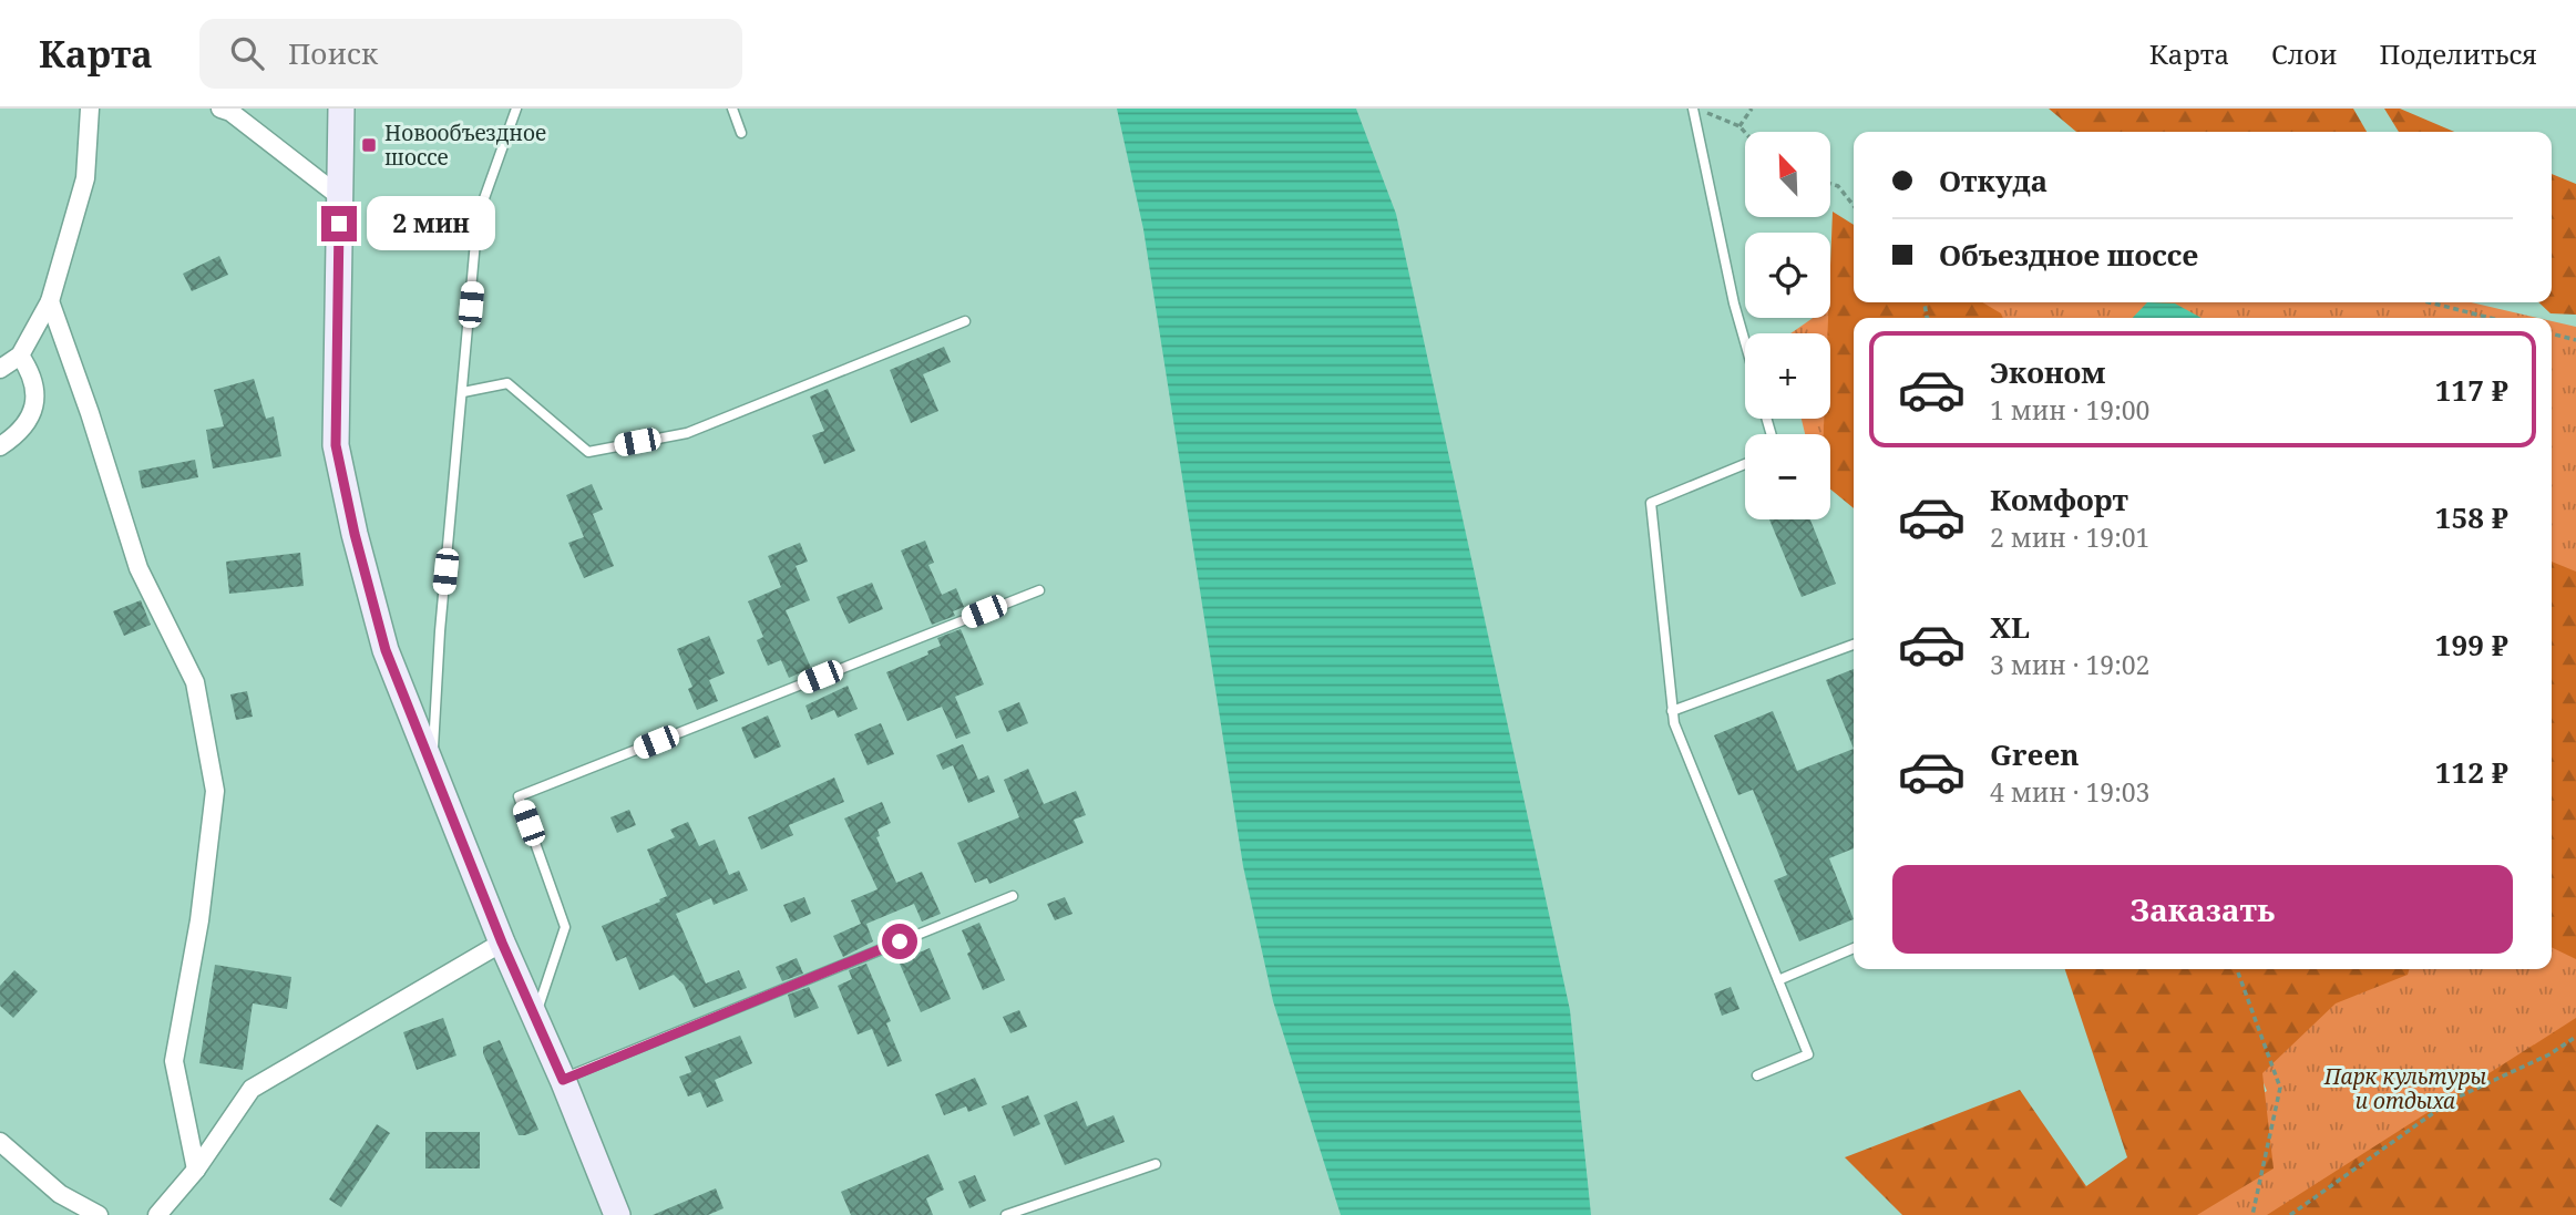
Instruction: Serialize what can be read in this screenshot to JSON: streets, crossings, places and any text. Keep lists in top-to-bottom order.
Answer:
{
  "parks": ["Парк культуры и отдыха"],
  "places": {
    "transit": ["Новообъездное шоссе"]
  },
  "north": "top left",
  "page": {
    "header": "Карта",
    "search": "Поиск",
    "nav": ["Карта", "Слои", "Поделиться"],
    "map_buttons": ["+", "−"],
    "banner": ["Откуда", "Объездное шоссе"],
    "bubble": "2 мин",
    "list": [
      {
        "name": "Эконом",
        "note": "1 мин · 19:00",
        "value": "117 ₽"
      },
      {
        "name": "Комфорт",
        "note": "2 мин · 19:01",
        "value": "158 ₽"
      },
      {
        "name": "XL",
        "note": "3 мин · 19:02",
        "value": "199 ₽"
      },
      {
        "name": "Green",
        "note": "4 мин · 19:03",
        "value": "112 ₽"
      }
    ],
    "buttons": "Заказать"
  }
}
